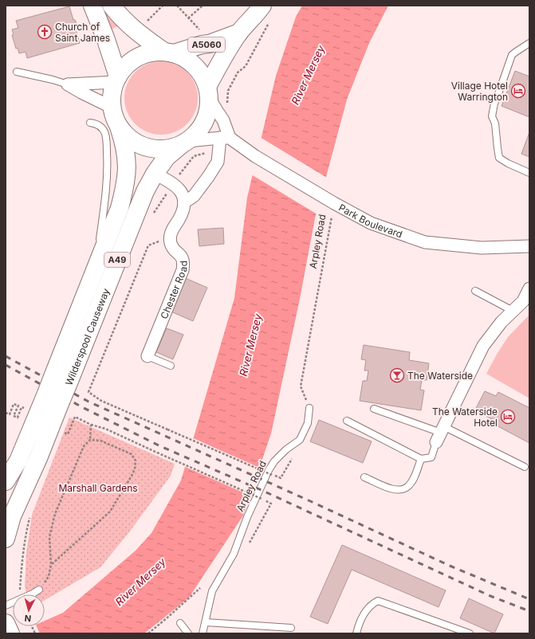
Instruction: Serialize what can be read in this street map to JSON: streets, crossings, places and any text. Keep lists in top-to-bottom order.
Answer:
{
  "streets": {
    "highway": ["A5060", "A49", "Wilderspool Causeway"],
    "street": ["Park Boulevard", "Chester Road"],
    "lane": ["Arpley Road"]
  },
  "crossings": [
    ["A5060", "A49"],
    ["A5060", "Wilderspool Causeway"],
    ["Park Boulevard", "Arpley Road"],
    ["A49", "Wilderspool Causeway"]
  ],
  "water": ["River Mersey"],
  "parks": ["Marshall Gardens"],
  "places": {
    "church": ["Church of Saint James"],
    "hotel": ["Village Hotel Warrington", "The Waterside Hotel"],
    "bar": ["The Waterside"]
  },
  "north": "bottom"
}
